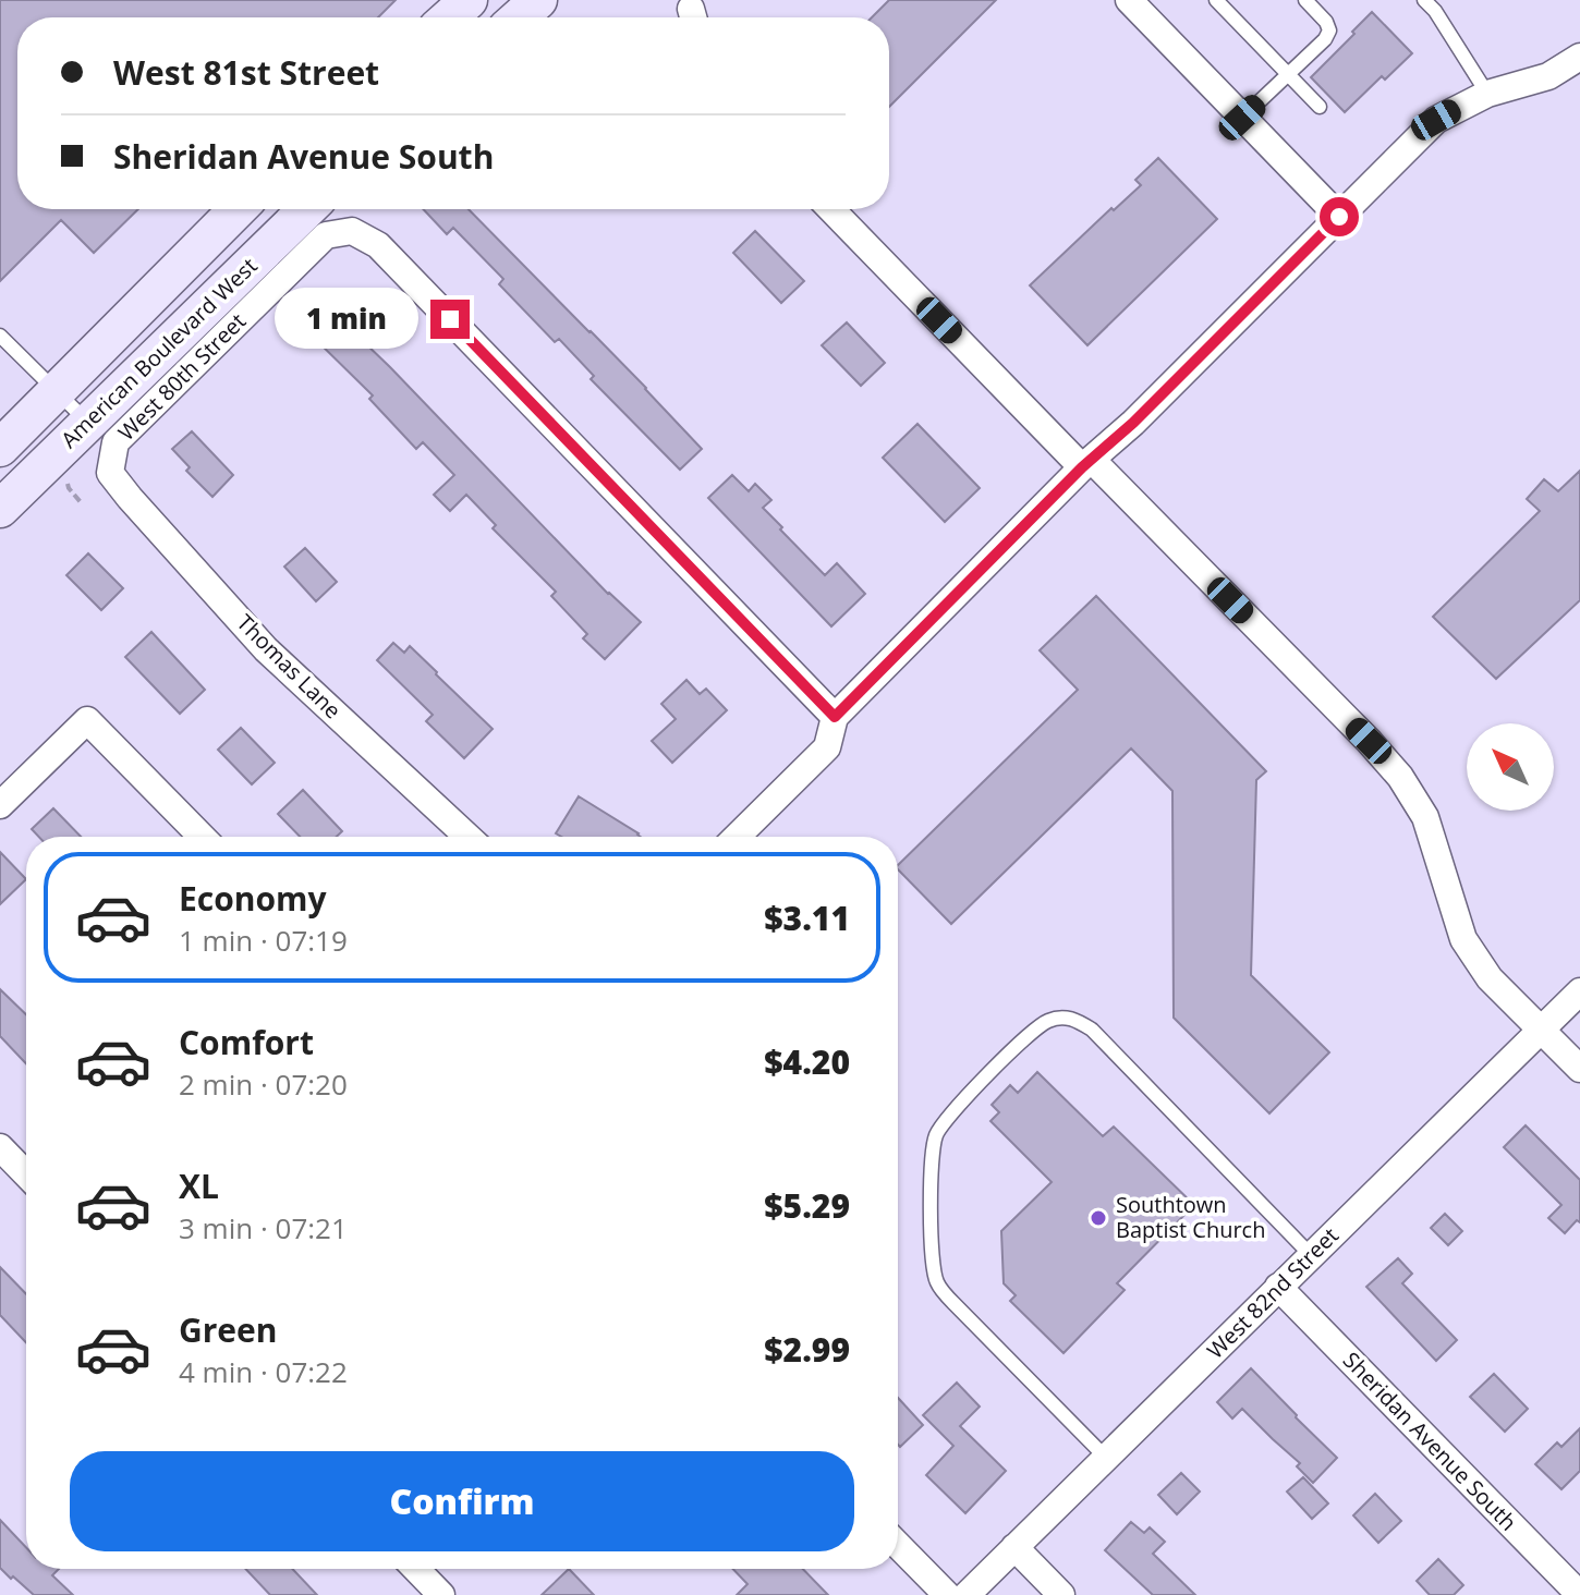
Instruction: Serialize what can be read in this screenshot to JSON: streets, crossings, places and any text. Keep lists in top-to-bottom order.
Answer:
{
  "streets": {
    "main road": ["American Boulevard West"],
    "street": [
      "West 80th Street",
      "Thomas Lane",
      "West 82nd Street",
      "Sheridan Avenue South"
    ]
  },
  "crossings": [
    ["West 80th Street", "Thomas Lane"],
    ["West 82nd Street", "Sheridan Avenue South"]
  ],
  "places": ["Southtown Baptist Church"],
  "north": "top left",
  "page": {
    "banner": ["West 81st Street", "Sheridan Avenue South"],
    "bubble": "1 min",
    "list": [
      {
        "name": "Economy",
        "note": "1 min · 07:19",
        "value": "$3.11"
      },
      {
        "name": "Comfort",
        "note": "2 min · 07:20",
        "value": "$4.20"
      },
      {
        "name": "XL",
        "note": "3 min · 07:21",
        "value": "$5.29"
      },
      {
        "name": "Green",
        "note": "4 min · 07:22",
        "value": "$2.99"
      }
    ],
    "buttons": "Confirm"
  }
}
